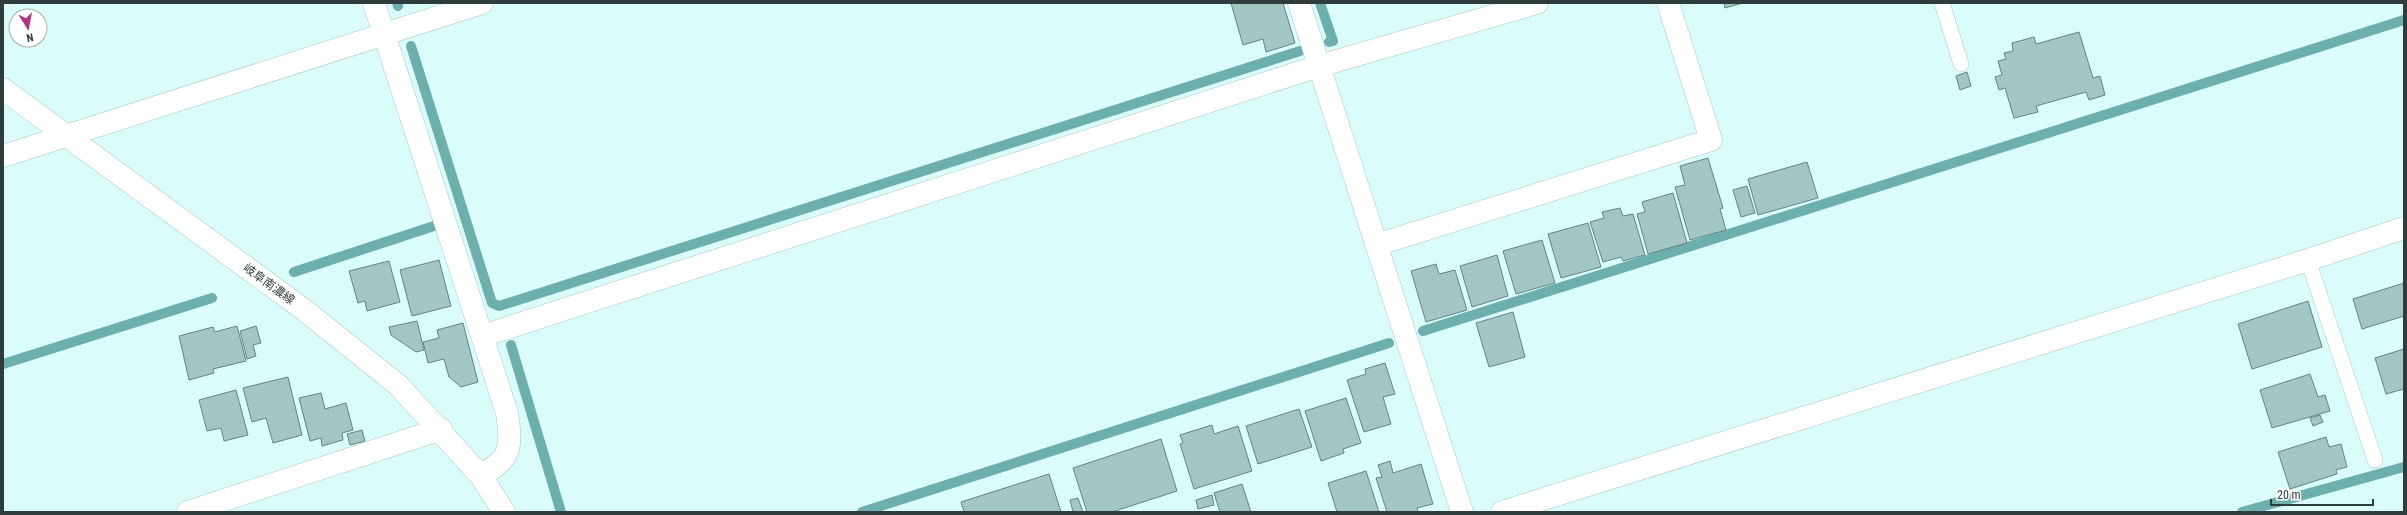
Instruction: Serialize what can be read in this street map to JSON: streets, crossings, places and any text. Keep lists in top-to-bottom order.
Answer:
{
  "streets": {
    "street": ["岐阜南濃線"]
  },
  "scale_bar": "20 m",
  "north": "bottom"
}
